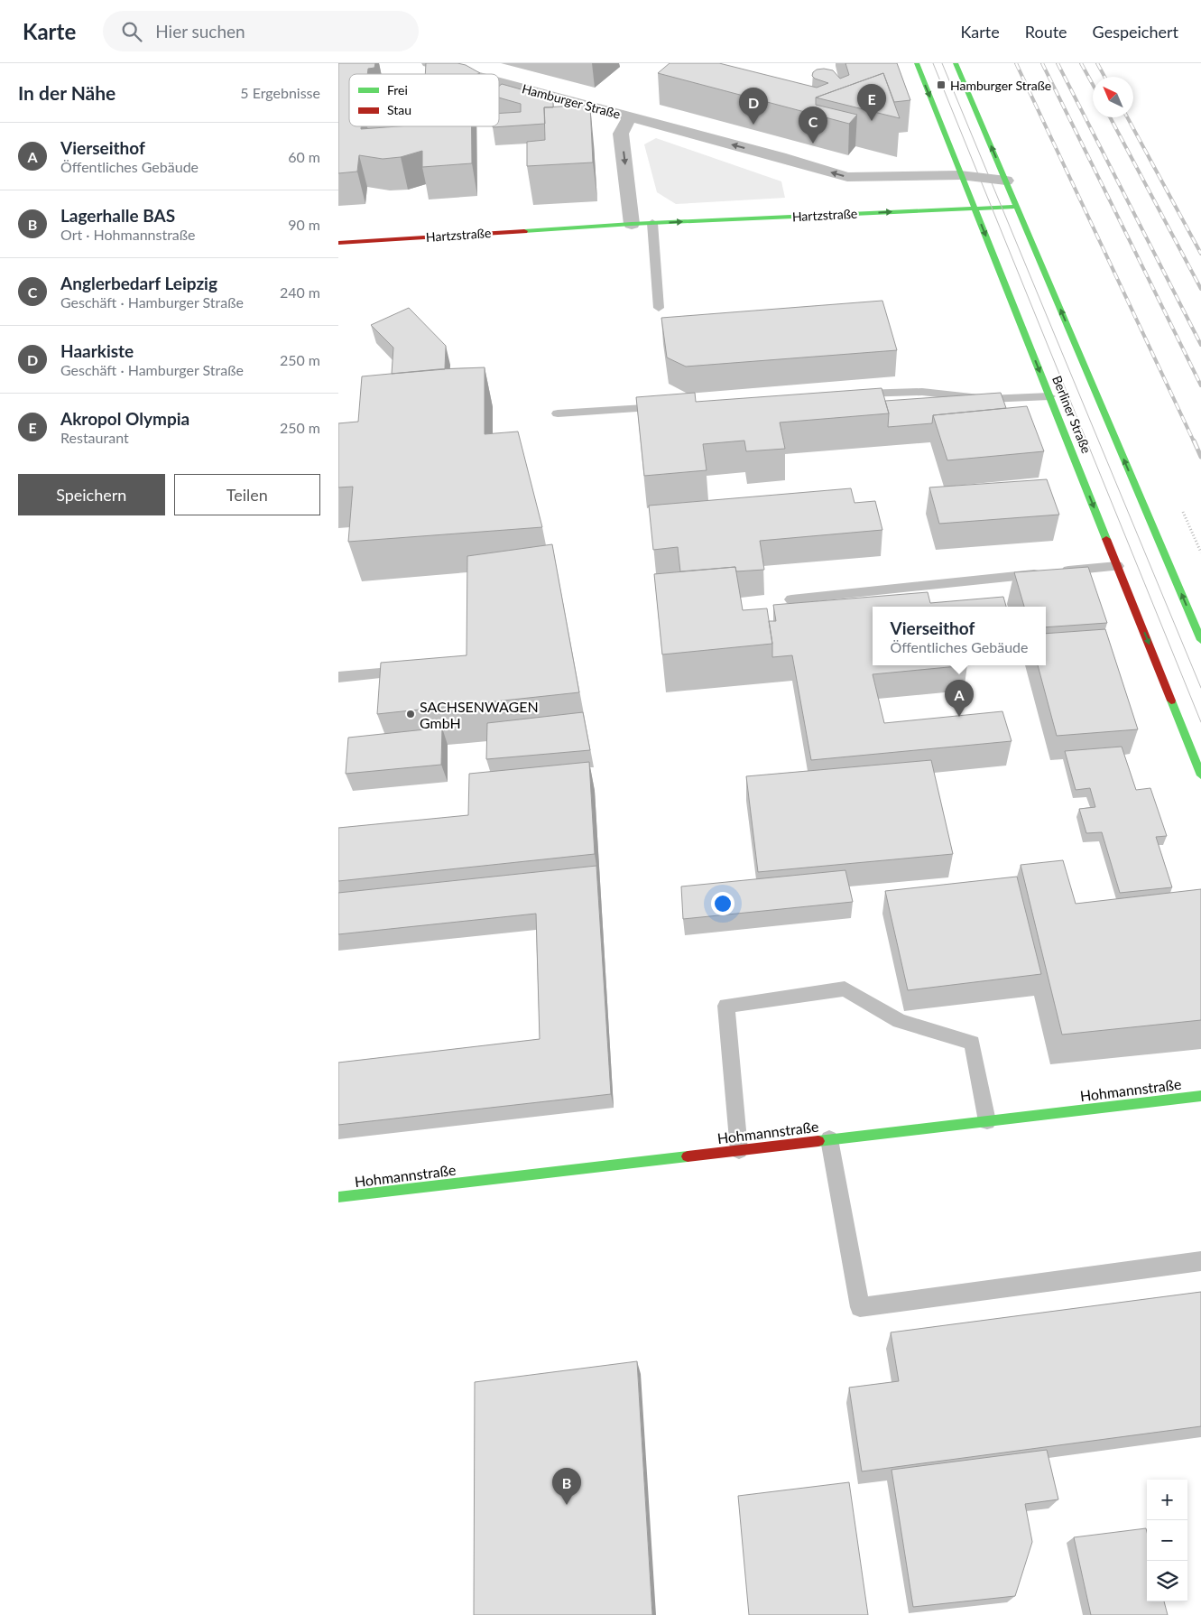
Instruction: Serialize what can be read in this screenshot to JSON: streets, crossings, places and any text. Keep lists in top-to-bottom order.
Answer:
{
  "streets": {
    "main road": ["Hartzstraße", "Berliner Straße", "Hohmannstraße"],
    "street": ["Hamburger Straße"]
  },
  "crossings": [
    ["Hamburger Straße", "Berliner Straße"],
    ["Hartzstraße", "Berliner Straße"]
  ],
  "one_way": ["Hamburger Straße", "Hartzstraße"],
  "places": {
    "transit": ["Hamburger Straße"],
    "other": ["SACHSENWAGEN GmbH"]
  },
  "legend": ["Frei", "Stau"],
  "north": "top left",
  "page": {
    "header": "Karte",
    "search": "Hier suchen",
    "nav": ["Karte", "Route", "Gespeichert"],
    "heading": ["In der Nähe", "5 Ergebnisse"],
    "pins": [
      "E",
      "D",
      "C",
      "A",
      "B"
    ],
    "list": [
      {
        "mark": "A",
        "name": "Vierseithof",
        "note": "Öffentliches Gebäude",
        "value": "60 m"
      },
      {
        "mark": "B",
        "name": "Lagerhalle BAS",
        "note": "Ort · Hohmannstraße",
        "value": "90 m"
      },
      {
        "mark": "C",
        "name": "Anglerbedarf Leipzig",
        "note": "Geschäft · Hamburger Straße",
        "value": "240 m"
      },
      {
        "mark": "D",
        "name": "Haarkiste",
        "note": "Geschäft · Hamburger Straße",
        "value": "250 m"
      },
      {
        "mark": "E",
        "name": "Akropol Olympia",
        "note": "Restaurant",
        "value": "250 m"
      }
    ],
    "buttons": ["Speichern", "Teilen"],
    "popup": ["Vierseithof", "Öffentliches Gebäude"],
    "map_buttons": ["+", "−"]
  }
}
